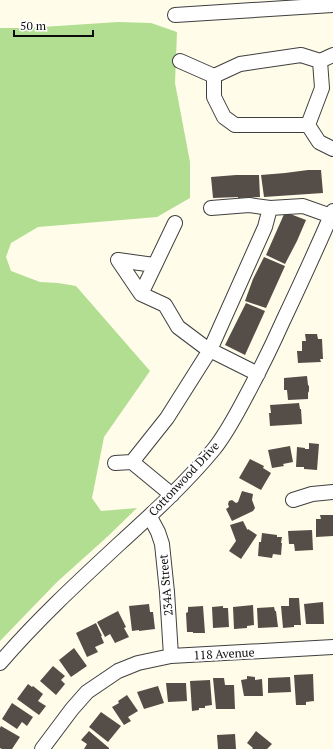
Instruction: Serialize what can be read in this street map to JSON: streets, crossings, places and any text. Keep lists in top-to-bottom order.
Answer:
{
  "streets": {
    "street": ["Cottonwood Drive", "234A Street", "118 Avenue"]
  },
  "crossings": [
    ["Cottonwood Drive", "234A Street"],
    ["234A Street", "118 Avenue"]
  ],
  "scale_bar": "50 m"
}
